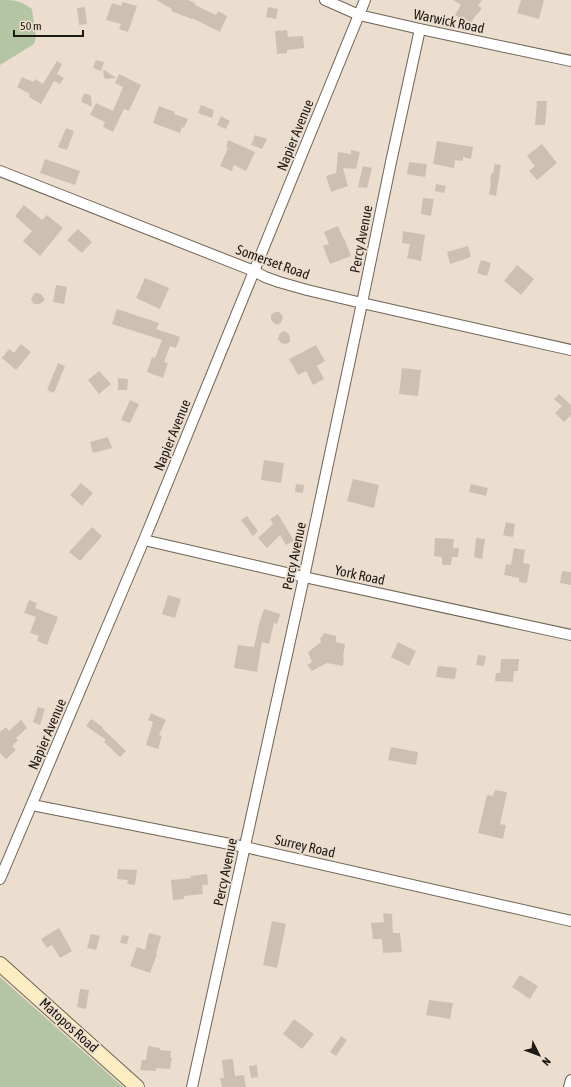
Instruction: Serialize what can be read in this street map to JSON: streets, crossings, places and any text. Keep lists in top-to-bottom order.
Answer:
{
  "streets": {
    "main road": ["Matopos Road"],
    "street": [
      "Warwick Road",
      "Napier Avenue",
      "Percy Avenue",
      "Somerset Road",
      "York Road",
      "Surrey Road"
    ]
  },
  "crossings": [
    ["Warwick Road", "Napier Avenue"],
    ["Warwick Road", "Percy Avenue"],
    ["Napier Avenue", "Somerset Road"],
    ["Napier Avenue", "York Road"],
    ["Napier Avenue", "Surrey Road"],
    ["Percy Avenue", "Somerset Road"],
    ["Percy Avenue", "York Road"],
    ["Percy Avenue", "Surrey Road"]
  ],
  "scale_bar": "50 m",
  "north": "bottom right"
}
